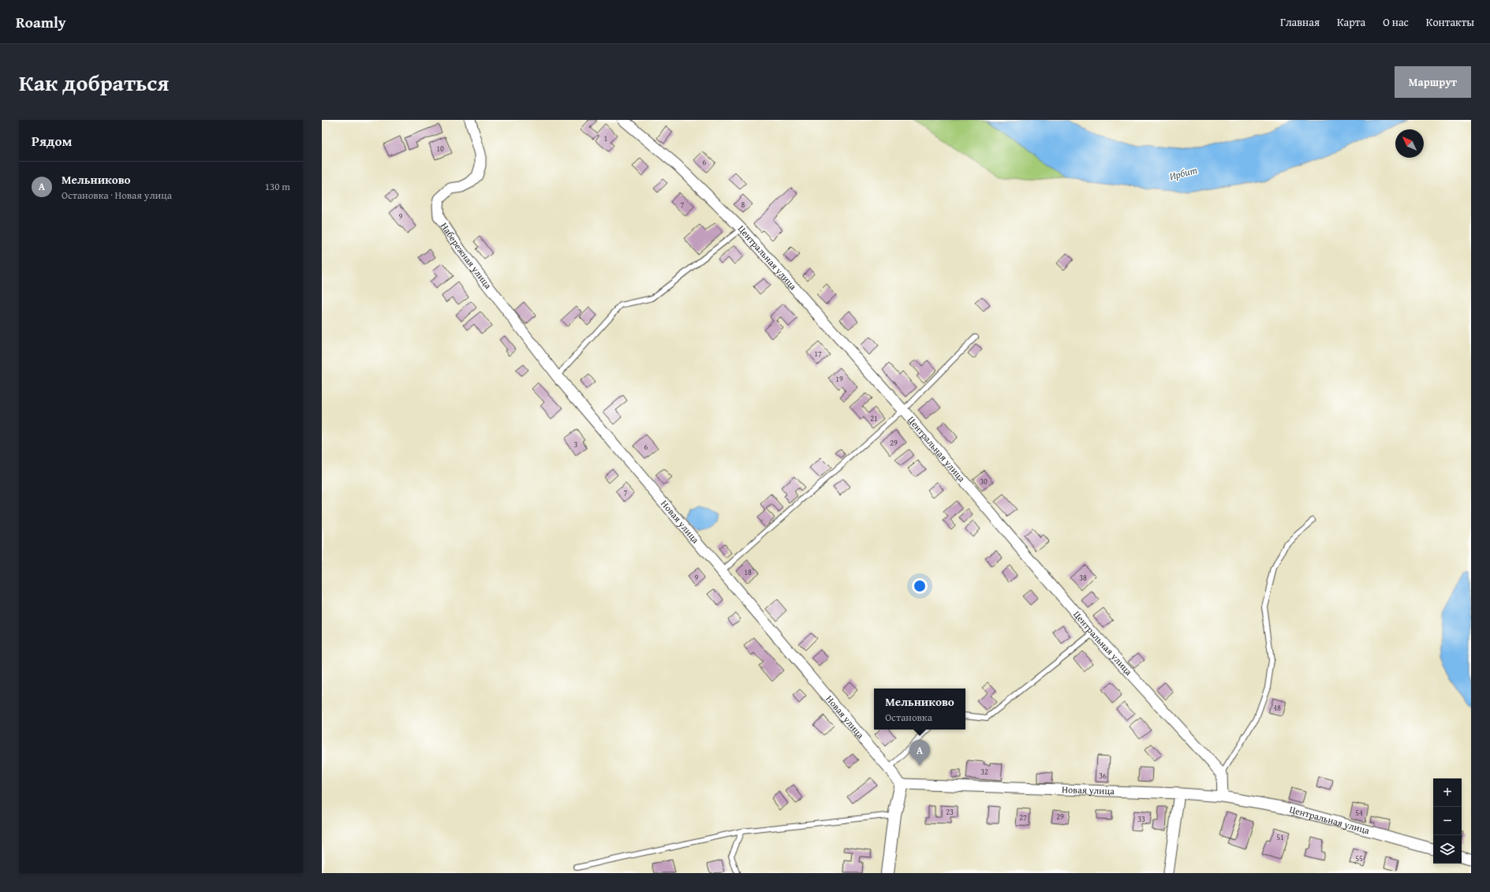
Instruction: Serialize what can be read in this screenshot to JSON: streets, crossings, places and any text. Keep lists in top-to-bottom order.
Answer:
{
  "streets": {
    "street": ["Набережная улица", "Центральная улица", "Новая улица"]
  },
  "crossings": [
    ["Набережная улица", "Новая улица"],
    ["Центральная улица", "Новая улица"]
  ],
  "water": ["Ирбит"],
  "house_numbers": [
    "1",
    "10",
    "6",
    "7",
    "8",
    "9",
    "17",
    "19",
    "21",
    "29",
    "3",
    "6",
    "30",
    "7",
    "18",
    "9",
    "38",
    "48",
    "32",
    "36",
    "23",
    "54",
    "29",
    "27",
    "33",
    "51",
    "55"
  ],
  "north": "top left",
  "page": {
    "header": "Roamly",
    "nav": [
      "Главная",
      "Карта",
      "О нас",
      "Контакты"
    ],
    "title": "Как добраться",
    "buttons": "Маршрут",
    "heading": "Рядом",
    "list": [
      {
        "mark": "A",
        "name": "Мельниково",
        "note": "Остановка · Новая улица",
        "value": "130 m"
      }
    ],
    "popup": ["Мельниково", "Остановка"],
    "pins": "A",
    "map_buttons": ["+", "−"]
  }
}
